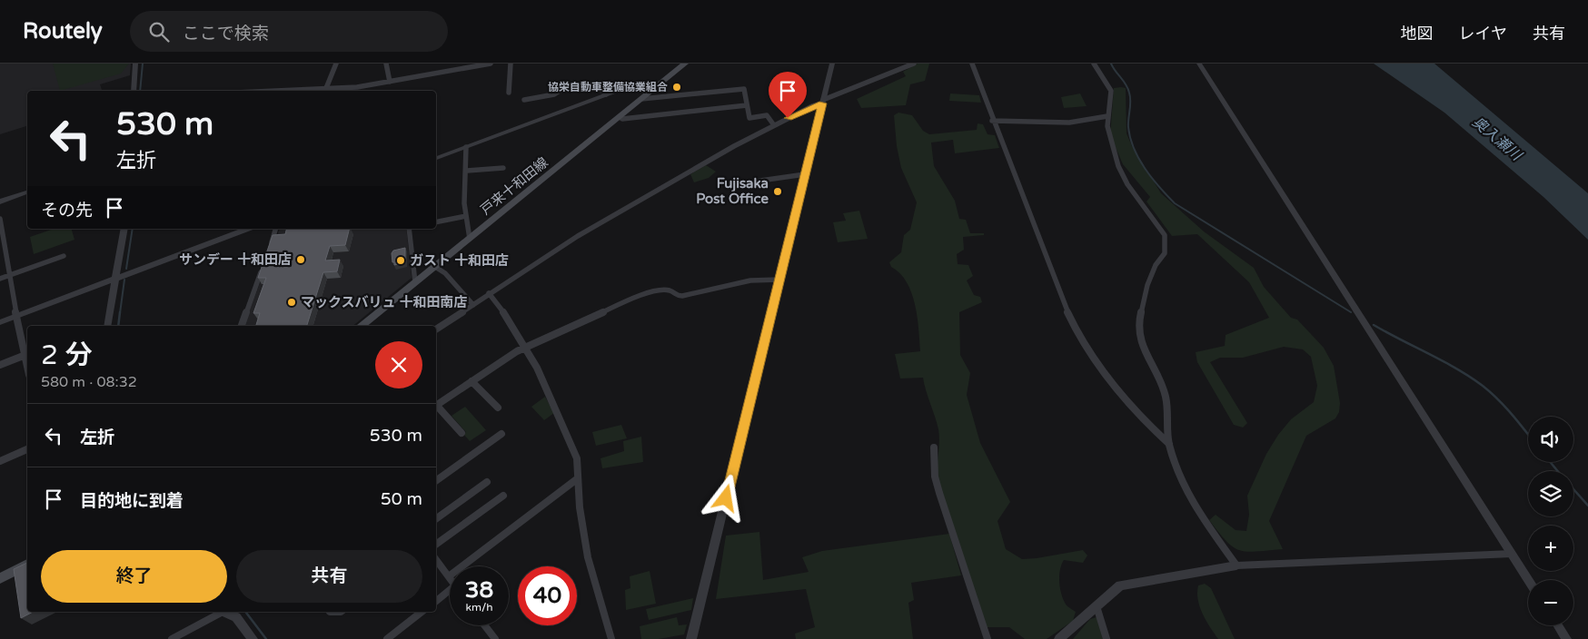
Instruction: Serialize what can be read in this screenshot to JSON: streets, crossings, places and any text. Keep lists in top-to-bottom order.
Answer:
{
  "streets": {
    "main road": ["戸来十和田線"]
  },
  "water": ["奥入瀬川"],
  "places": [
    "協栄自動車整備協業組合",
    "Fujisaka Post Office",
    "サンデー 十和田店",
    "ガスト 十和田店",
    "マックスバリュ 十和田南店"
  ],
  "page": {
    "header": "Routely",
    "search": "ここで検索",
    "nav": ["地図", "レイヤ", "共有"],
    "turn": ["530 m", "左折"],
    "then": "その先",
    "heading": ["2 分", "580 m · 08:32"],
    "list": [
      {
        "name": "左折",
        "value": "530 m"
      },
      {
        "name": "目的地に到着",
        "value": "50 m"
      }
    ],
    "map_buttons": ["+", "−"],
    "buttons": ["終了", "共有"],
    "speed": "38 km/h",
    "limit": "40"
  }
}
